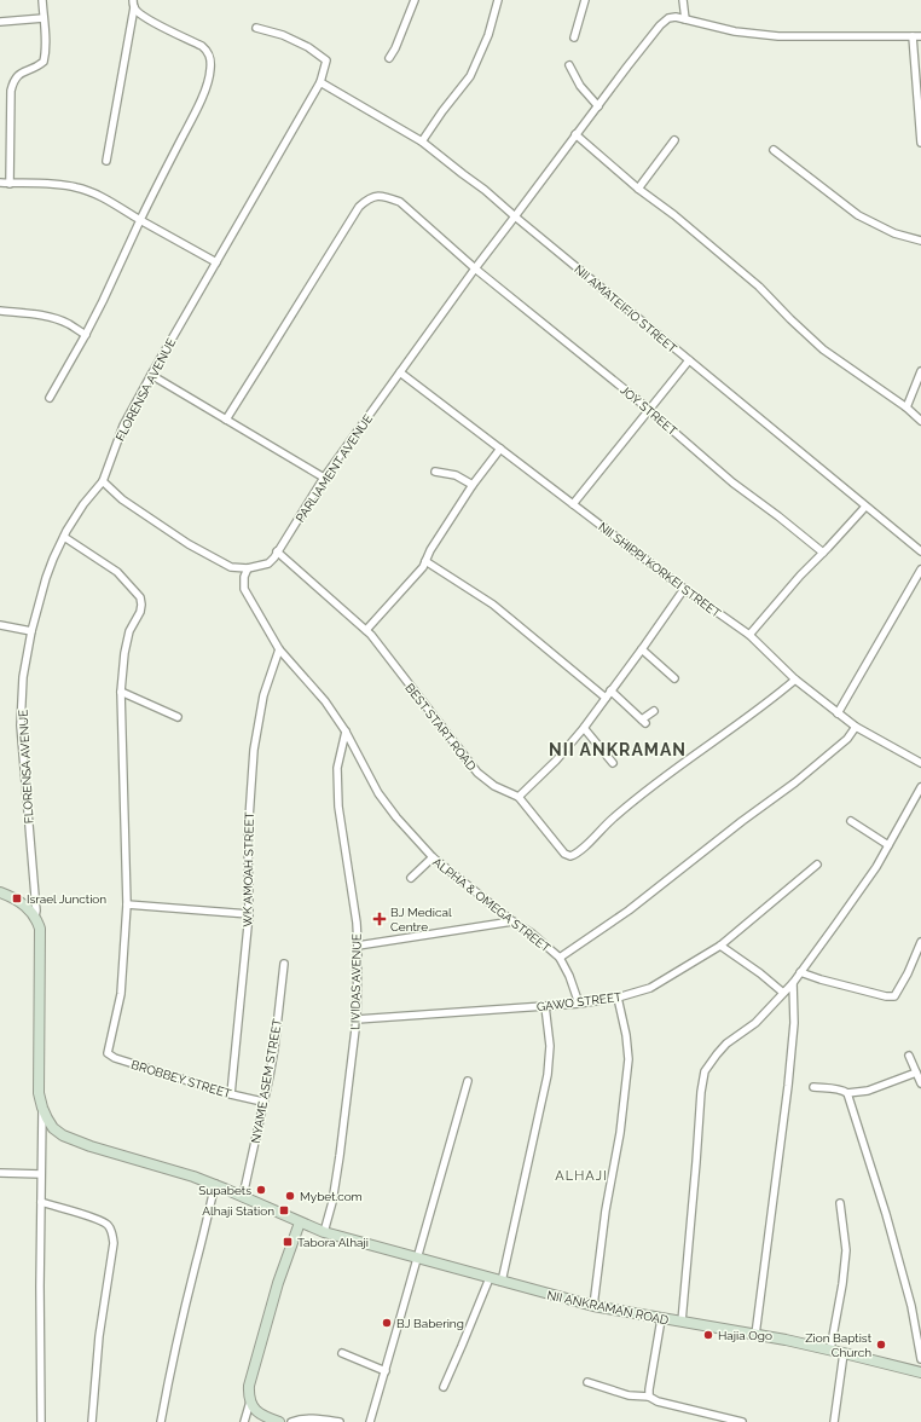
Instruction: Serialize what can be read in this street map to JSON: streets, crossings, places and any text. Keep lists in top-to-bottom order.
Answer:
{
  "streets": {
    "street": [
      "NII AMATEIFIO STREET",
      "FLORENSA AVENUE",
      "JOY STREET",
      "PARLIAMENT AVENUE",
      "NII SHIPPI KORKEI STREET",
      "BEST START ROAD",
      "WK AMOAH STREET",
      "ALPHA & OMEGA STREET",
      "LIVIDAS AVENUE",
      "GAWO STREET",
      "BROBBEY STREET",
      "NYAME ASEM STREET",
      "NII ANKRAMAN ROAD"
    ]
  },
  "crossings": [
    ["NII AMATEIFIO STREET", "FLORENSA AVENUE"],
    ["NII AMATEIFIO STREET", "PARLIAMENT AVENUE"],
    ["FLORENSA AVENUE", "PARLIAMENT AVENUE"],
    ["FLORENSA AVENUE", "NII ANKRAMAN ROAD"],
    ["JOY STREET", "PARLIAMENT AVENUE"],
    ["PARLIAMENT AVENUE", "NII SHIPPI KORKEI STREET"],
    ["PARLIAMENT AVENUE", "BEST START ROAD"],
    ["PARLIAMENT AVENUE", "ALPHA & OMEGA STREET"],
    ["NII SHIPPI KORKEI STREET", "BEST START ROAD"],
    ["WK AMOAH STREET", "ALPHA & OMEGA STREET"],
    ["WK AMOAH STREET", "BROBBEY STREET"],
    ["ALPHA & OMEGA STREET", "LIVIDAS AVENUE"],
    ["ALPHA & OMEGA STREET", "GAWO STREET"],
    ["LIVIDAS AVENUE", "GAWO STREET"],
    ["LIVIDAS AVENUE", "NII ANKRAMAN ROAD"],
    ["BROBBEY STREET", "NYAME ASEM STREET"],
    ["NYAME ASEM STREET", "NII ANKRAMAN ROAD"]
  ],
  "districts": ["NII ANKRAMAN", "ALHAJI"],
  "places": {
    "transit": ["Israel Junction", "Alhaji Station", "Tabora Alhaji"],
    "health": ["BJ Medical Centre"],
    "other": [
      "Supabets",
      "Mybet.com",
      "BJ Babering",
      "Hajia Ogo",
      "Zion Baptist Church"
    ]
  }
}
